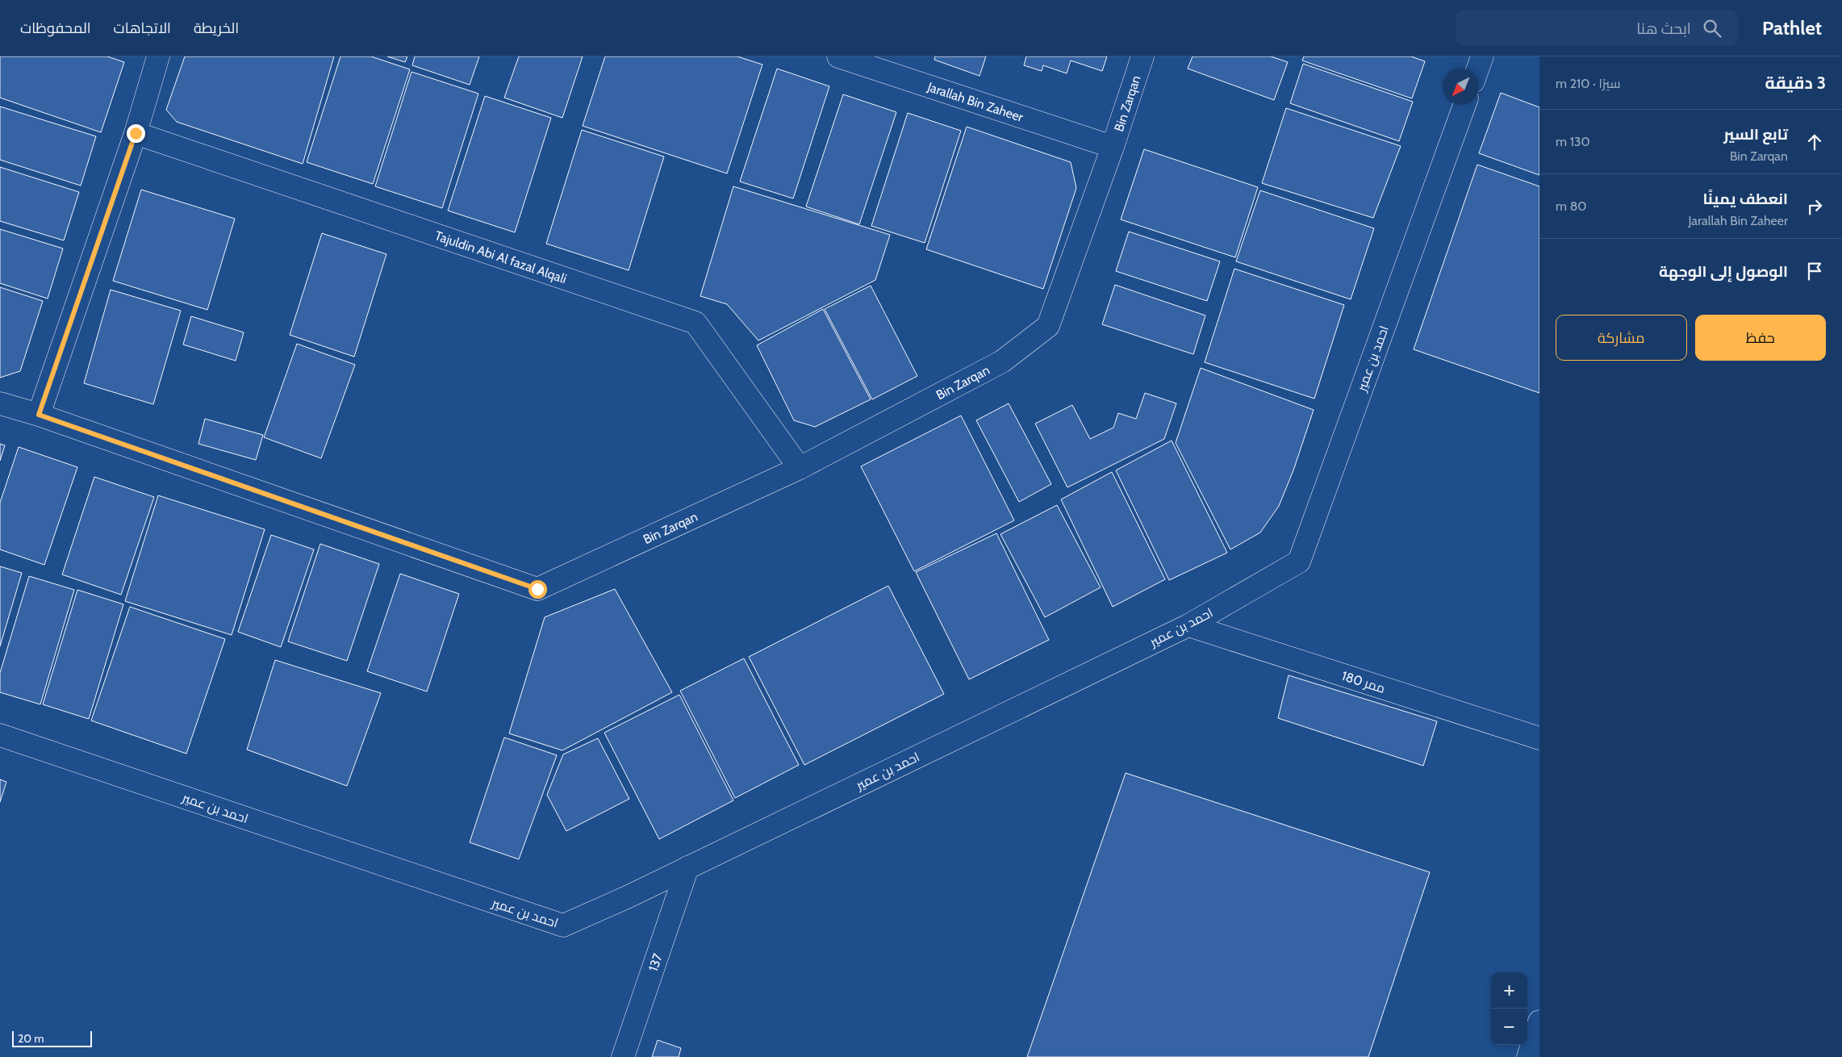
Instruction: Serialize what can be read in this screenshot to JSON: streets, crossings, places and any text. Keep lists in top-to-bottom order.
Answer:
{
  "streets": {
    "street": [
      "Jarallah Bin Zaheer",
      "Bin Zarqan",
      "Tajuldin Abi Al fazal Alqali",
      "احمد بن عمير",
      "ممر 180",
      "137"
    ]
  },
  "crossings": [
    ["Jarallah Bin Zaheer", "Bin Zarqan"],
    ["Bin Zarqan", "Tajuldin Abi Al fazal Alqali"],
    ["احمد بن عمير", "ممر 180"],
    ["احمد بن عمير", "137"]
  ],
  "scale_bar": "20 m",
  "north": "bottom left",
  "page": {
    "header": "Pathlet",
    "search": "ابحث هنا",
    "nav": ["الخريطة", "الاتجاهات", "المحفوظات"],
    "heading": ["3 دقيقة", "سيرًا · 210 m"],
    "list": [
      ["تابع السير", "Bin Zarqan", "130 m"],
      ["انعطف يمينًا", "Jarallah Bin Zaheer", "80 m"],
      "الوصول إلى الوجهة"
    ],
    "buttons": ["حفظ", "مشاركة"],
    "map_buttons": ["+", "−"],
    "scale": "20 m"
  }
}
